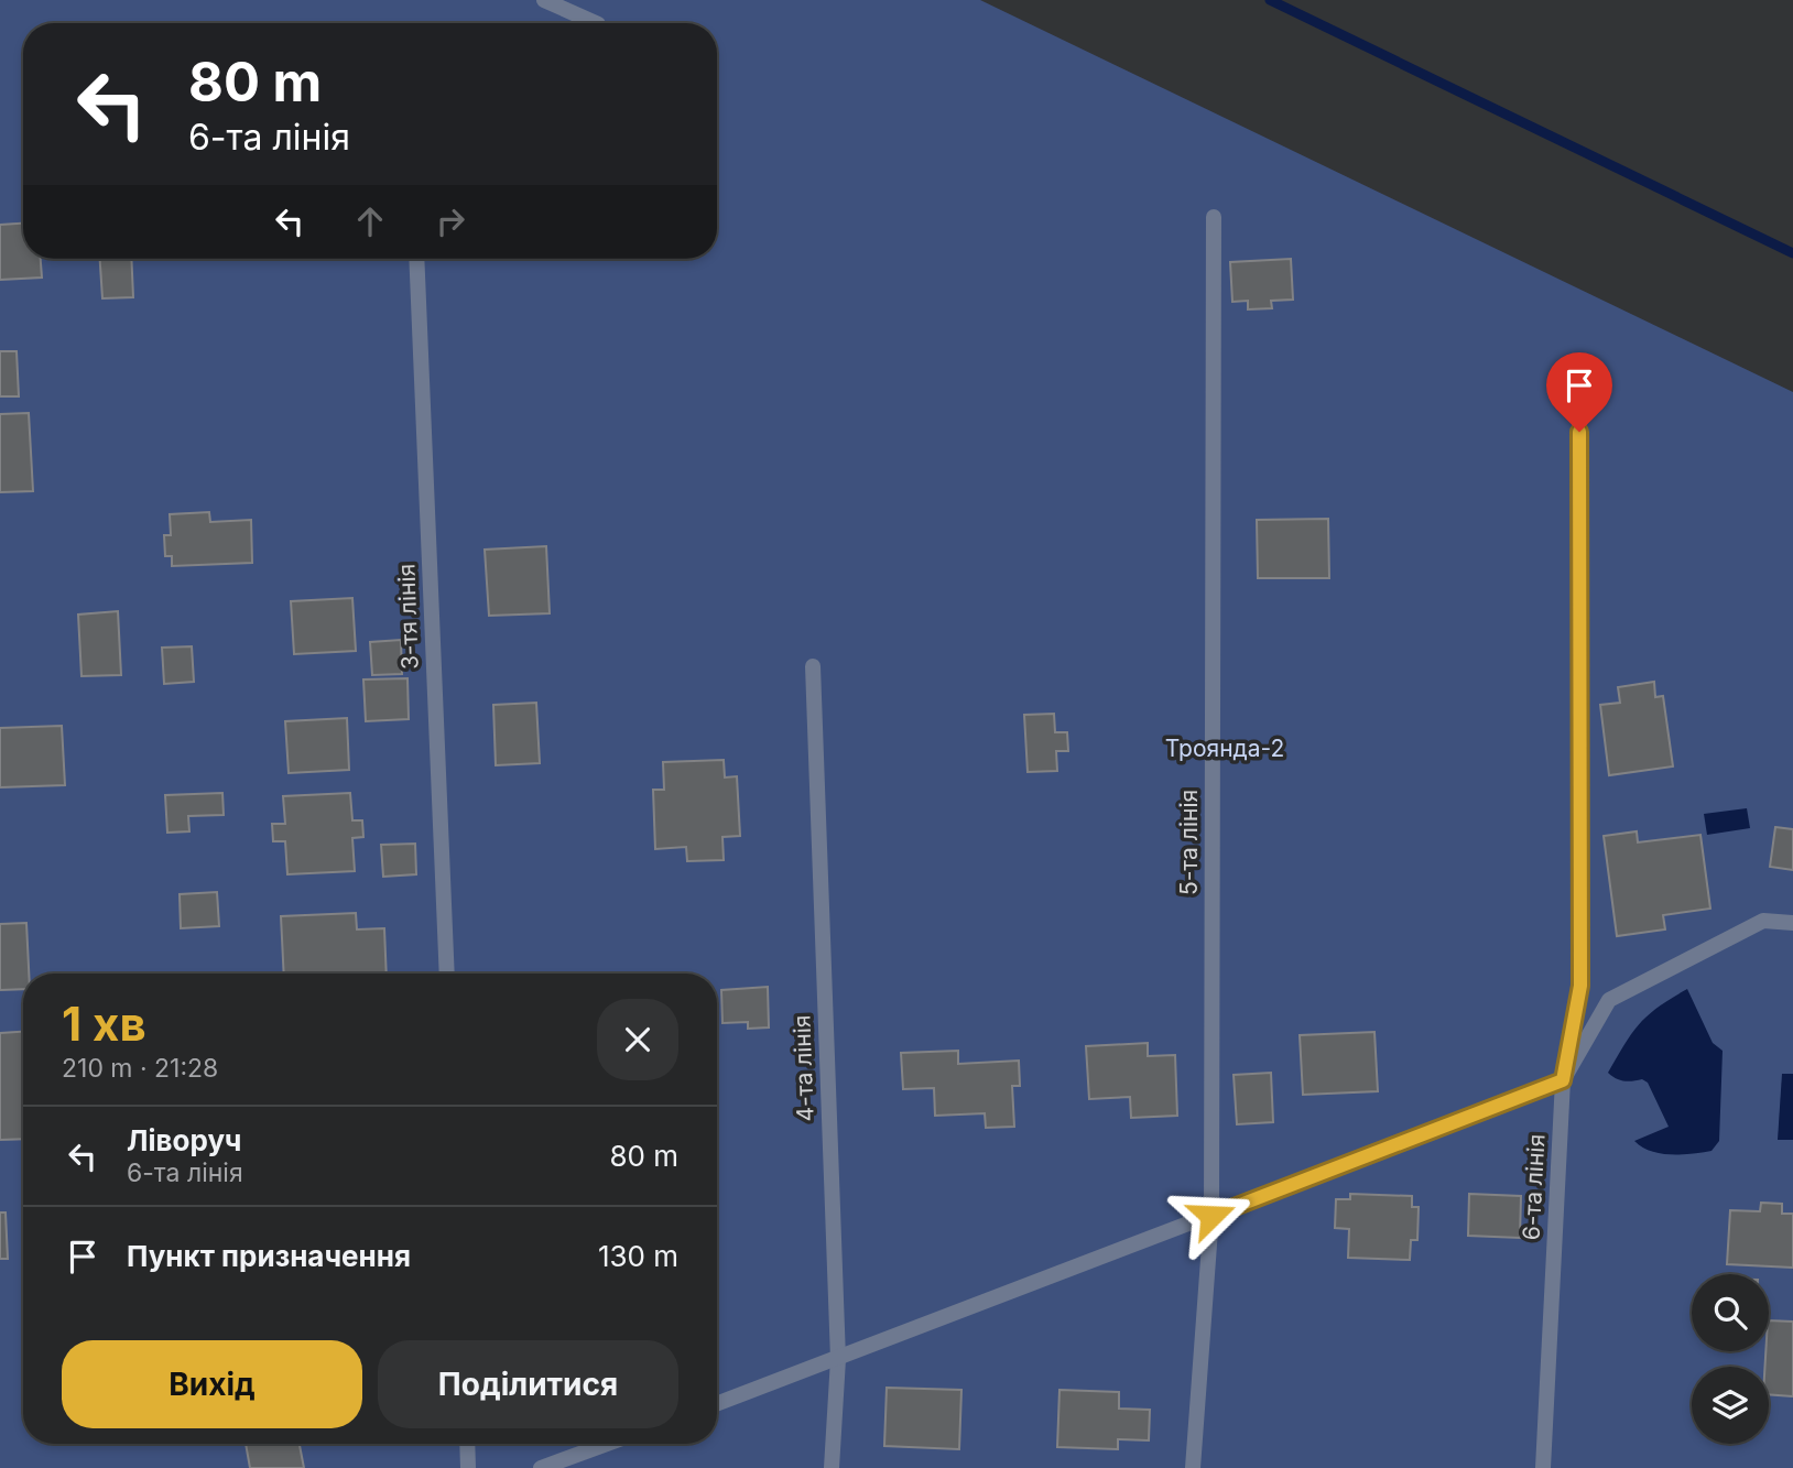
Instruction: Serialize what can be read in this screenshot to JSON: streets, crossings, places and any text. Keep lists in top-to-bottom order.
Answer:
{
  "streets": {
    "street": [
      "3-тя лінія",
      "5-та лінія",
      "4-та лінія",
      "6-та лінія"
    ]
  },
  "parks": ["Троянда-2"],
  "page": {
    "turn": ["80 m", "6-та лінія"],
    "heading": ["1 хв", "210 m · 21:28"],
    "list": [
      {
        "name": "Ліворуч",
        "note": "6-та лінія",
        "value": "80 m"
      },
      {
        "name": "Пункт призначення",
        "value": "130 m"
      }
    ],
    "buttons": ["Вихід", "Поділитися"]
  }
}
